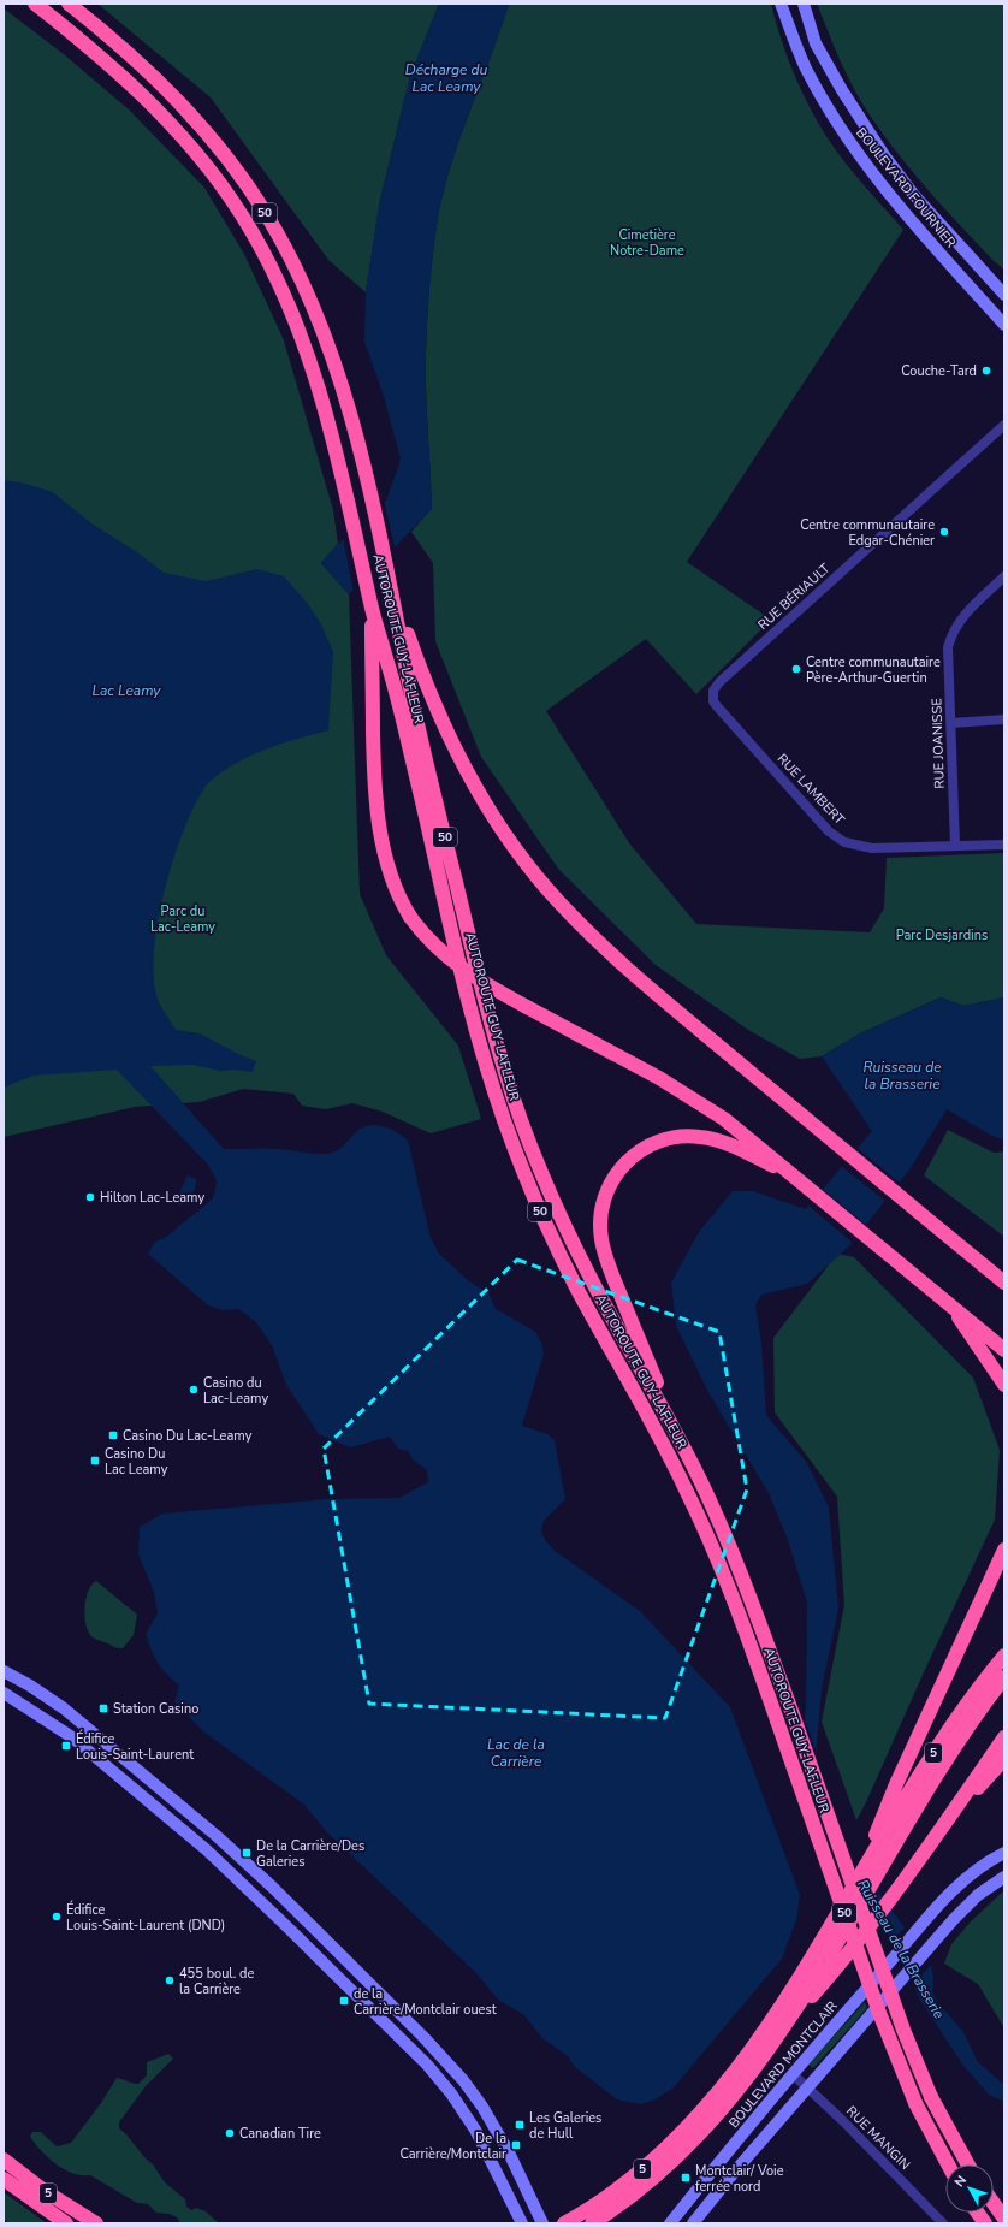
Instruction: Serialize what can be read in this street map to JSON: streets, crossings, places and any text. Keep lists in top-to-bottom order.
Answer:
{
  "streets": {
    "highway": ["50", "AUTOROUTE GUY-LAFLEUR", "5"],
    "main road": ["BOULEVARD FOURNIER", "BOULEVARD MONTCLAIR"],
    "street": [
      "RUE BÉRIAULT",
      "RUE JOANISSE",
      "RUE LAMBERT",
      "RUE MANGIN"
    ]
  },
  "crossings": [
    ["RUE BÉRIAULT", "RUE LAMBERT"],
    ["RUE JOANISSE", "RUE LAMBERT"],
    ["BOULEVARD MONTCLAIR", "RUE MANGIN"]
  ],
  "water": [
    "Décharge du Lac Leamy",
    "Lac Leamy",
    "Ruisseau de la Brasserie",
    "Lac de la Carrière"
  ],
  "parks": ["Cimetière Notre-Dame", "Parc du Lac-Leamy", "Parc Desjardins"],
  "places": {
    "other": [
      "Couche-Tard",
      "Centre communautaire Edgar-Chénier",
      "Centre communautaire Père-Arthur-Guertin",
      "Hilton Lac-Leamy",
      "Casino du Lac-Leamy",
      "Édifice Louis-Saint-Laurent (DND)",
      "455 boul. de la Carrière",
      "Canadian Tire"
    ],
    "transit": [
      "Casino Du Lac-Leamy",
      "Casino Du Lac Leamy",
      "Station Casino",
      "Édifice Louis-Saint-Laurent",
      "De la Carrière/Des Galeries",
      "de la Carrière/Montclair ouest",
      "Les Galeries de Hull",
      "De la Carrière/Montclair",
      "Montclair/ Voie ferrée nord"
    ]
  },
  "north": "top left"
}
